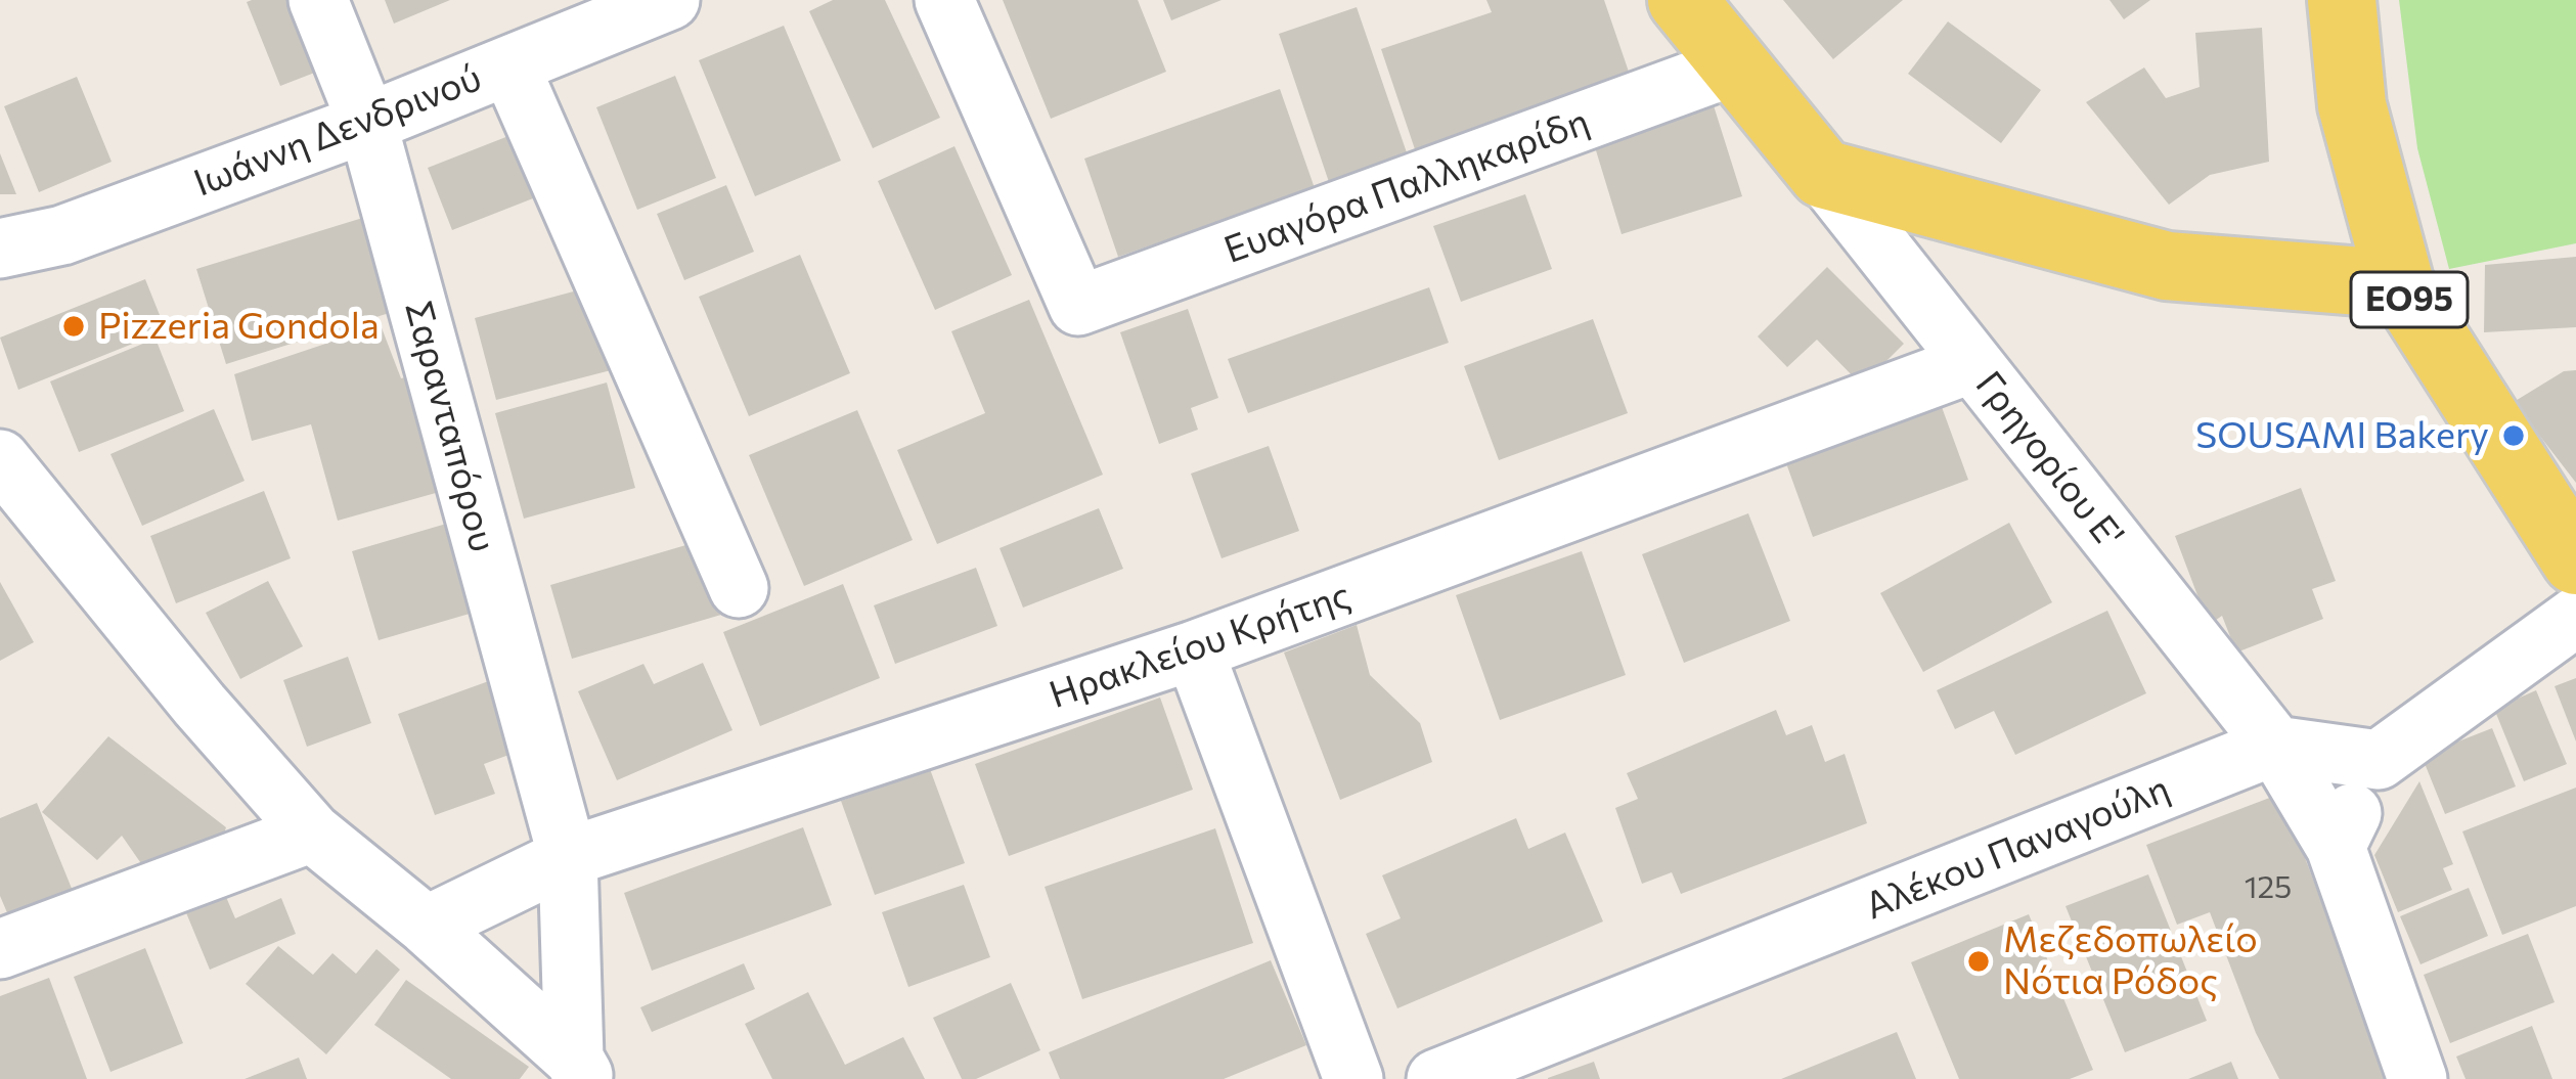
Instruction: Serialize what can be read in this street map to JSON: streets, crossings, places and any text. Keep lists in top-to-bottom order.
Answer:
{
  "streets": {
    "main road": ["ΕΟ95", "Γρηγορίου Ε'"],
    "street": [
      "Ιωάννη Δενδρινού",
      "Ευαγόρα Παλληκαρίδη",
      "Σαρανταπόρου",
      "Ηρακλείου Κρήτης",
      "Αλέκου Παναγούλη"
    ]
  },
  "crossings": [
    ["Ιωάννη Δενδρινού", "Σαρανταπόρου"],
    ["Ευαγόρα Παλληκαρίδη", "Γρηγορίου Ε'"],
    ["Σαρανταπόρου", "Ηρακλείου Κρήτης"],
    ["Γρηγορίου Ε'", "Ηρακλείου Κρήτης"],
    ["Γρηγορίου Ε'", "Αλέκου Παναγούλη"]
  ],
  "places": ["Pizzeria Gondola", "SOUSAMI Bakery", "Μεζεδοπωλείο Νότια Ρόδος"],
  "house_numbers": ["125"]
}
